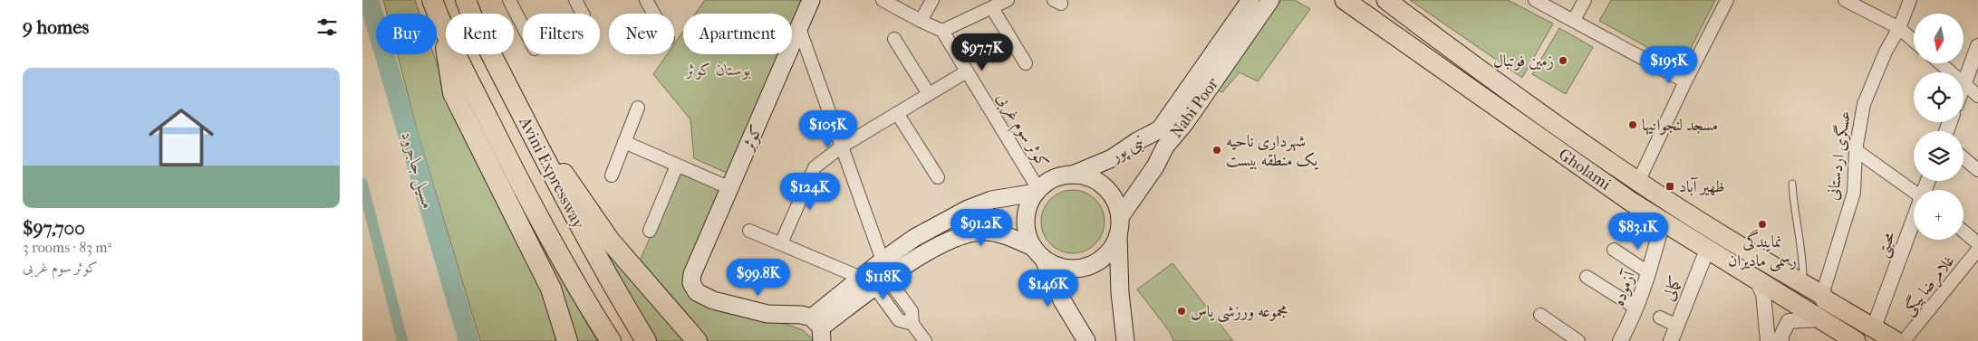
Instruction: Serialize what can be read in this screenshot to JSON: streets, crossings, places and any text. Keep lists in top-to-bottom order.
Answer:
{
  "streets": {
    "highway": ["Avini Expressway"],
    "main road": [
      "Nabi Poor",
      "کوثر",
      "نبی پور",
      "Gholami"
    ],
    "street": [
      "کوثر سوم غربی",
      "عسگری اردستانی",
      "محبتی",
      "غلامرضا بیگی",
      "آزموده",
      "کمالی"
    ]
  },
  "crossings": [
    ["Nabi Poor", "کوثر سوم غربی"],
    ["Nabi Poor", "نبی پور"],
    ["کوثر سوم غربی", "نبی پور"],
    ["عسگری اردستانی", "Gholami"],
    ["Gholami", "محبتی"],
    ["Gholami", "آزموده"],
    ["Gholami", "کمالی"]
  ],
  "water": ["مسیل جاجرود"],
  "parks": ["بوستان کوثر"],
  "places": {
    "other": [
      "زمین فوتبال",
      "مسجد لنجوانیها",
      "شهرداری ناحیه یک منطقه بیست",
      "نمایندگی رسمی مادیران",
      "مجموعه ورزشی یاس"
    ],
    "transit": ["ظهیر آباد"]
  },
  "north": "bottom",
  "page": {
    "heading": "9 homes",
    "map_buttons": "+",
    "chip": [
      "Buy",
      "Rent",
      "Filters",
      "New",
      "Apartment"
    ],
    "price": [
      "$97.7K",
      "$195K",
      "$105K",
      "$124K",
      "$91.2K",
      "$83.1K",
      "$99.8K",
      "$118K",
      "$146K"
    ],
    "list": [
      {
        "name": "$97,700",
        "note": "3 rooms · 83 m² · کوثر سوم غربی"
      }
    ]
  }
}
